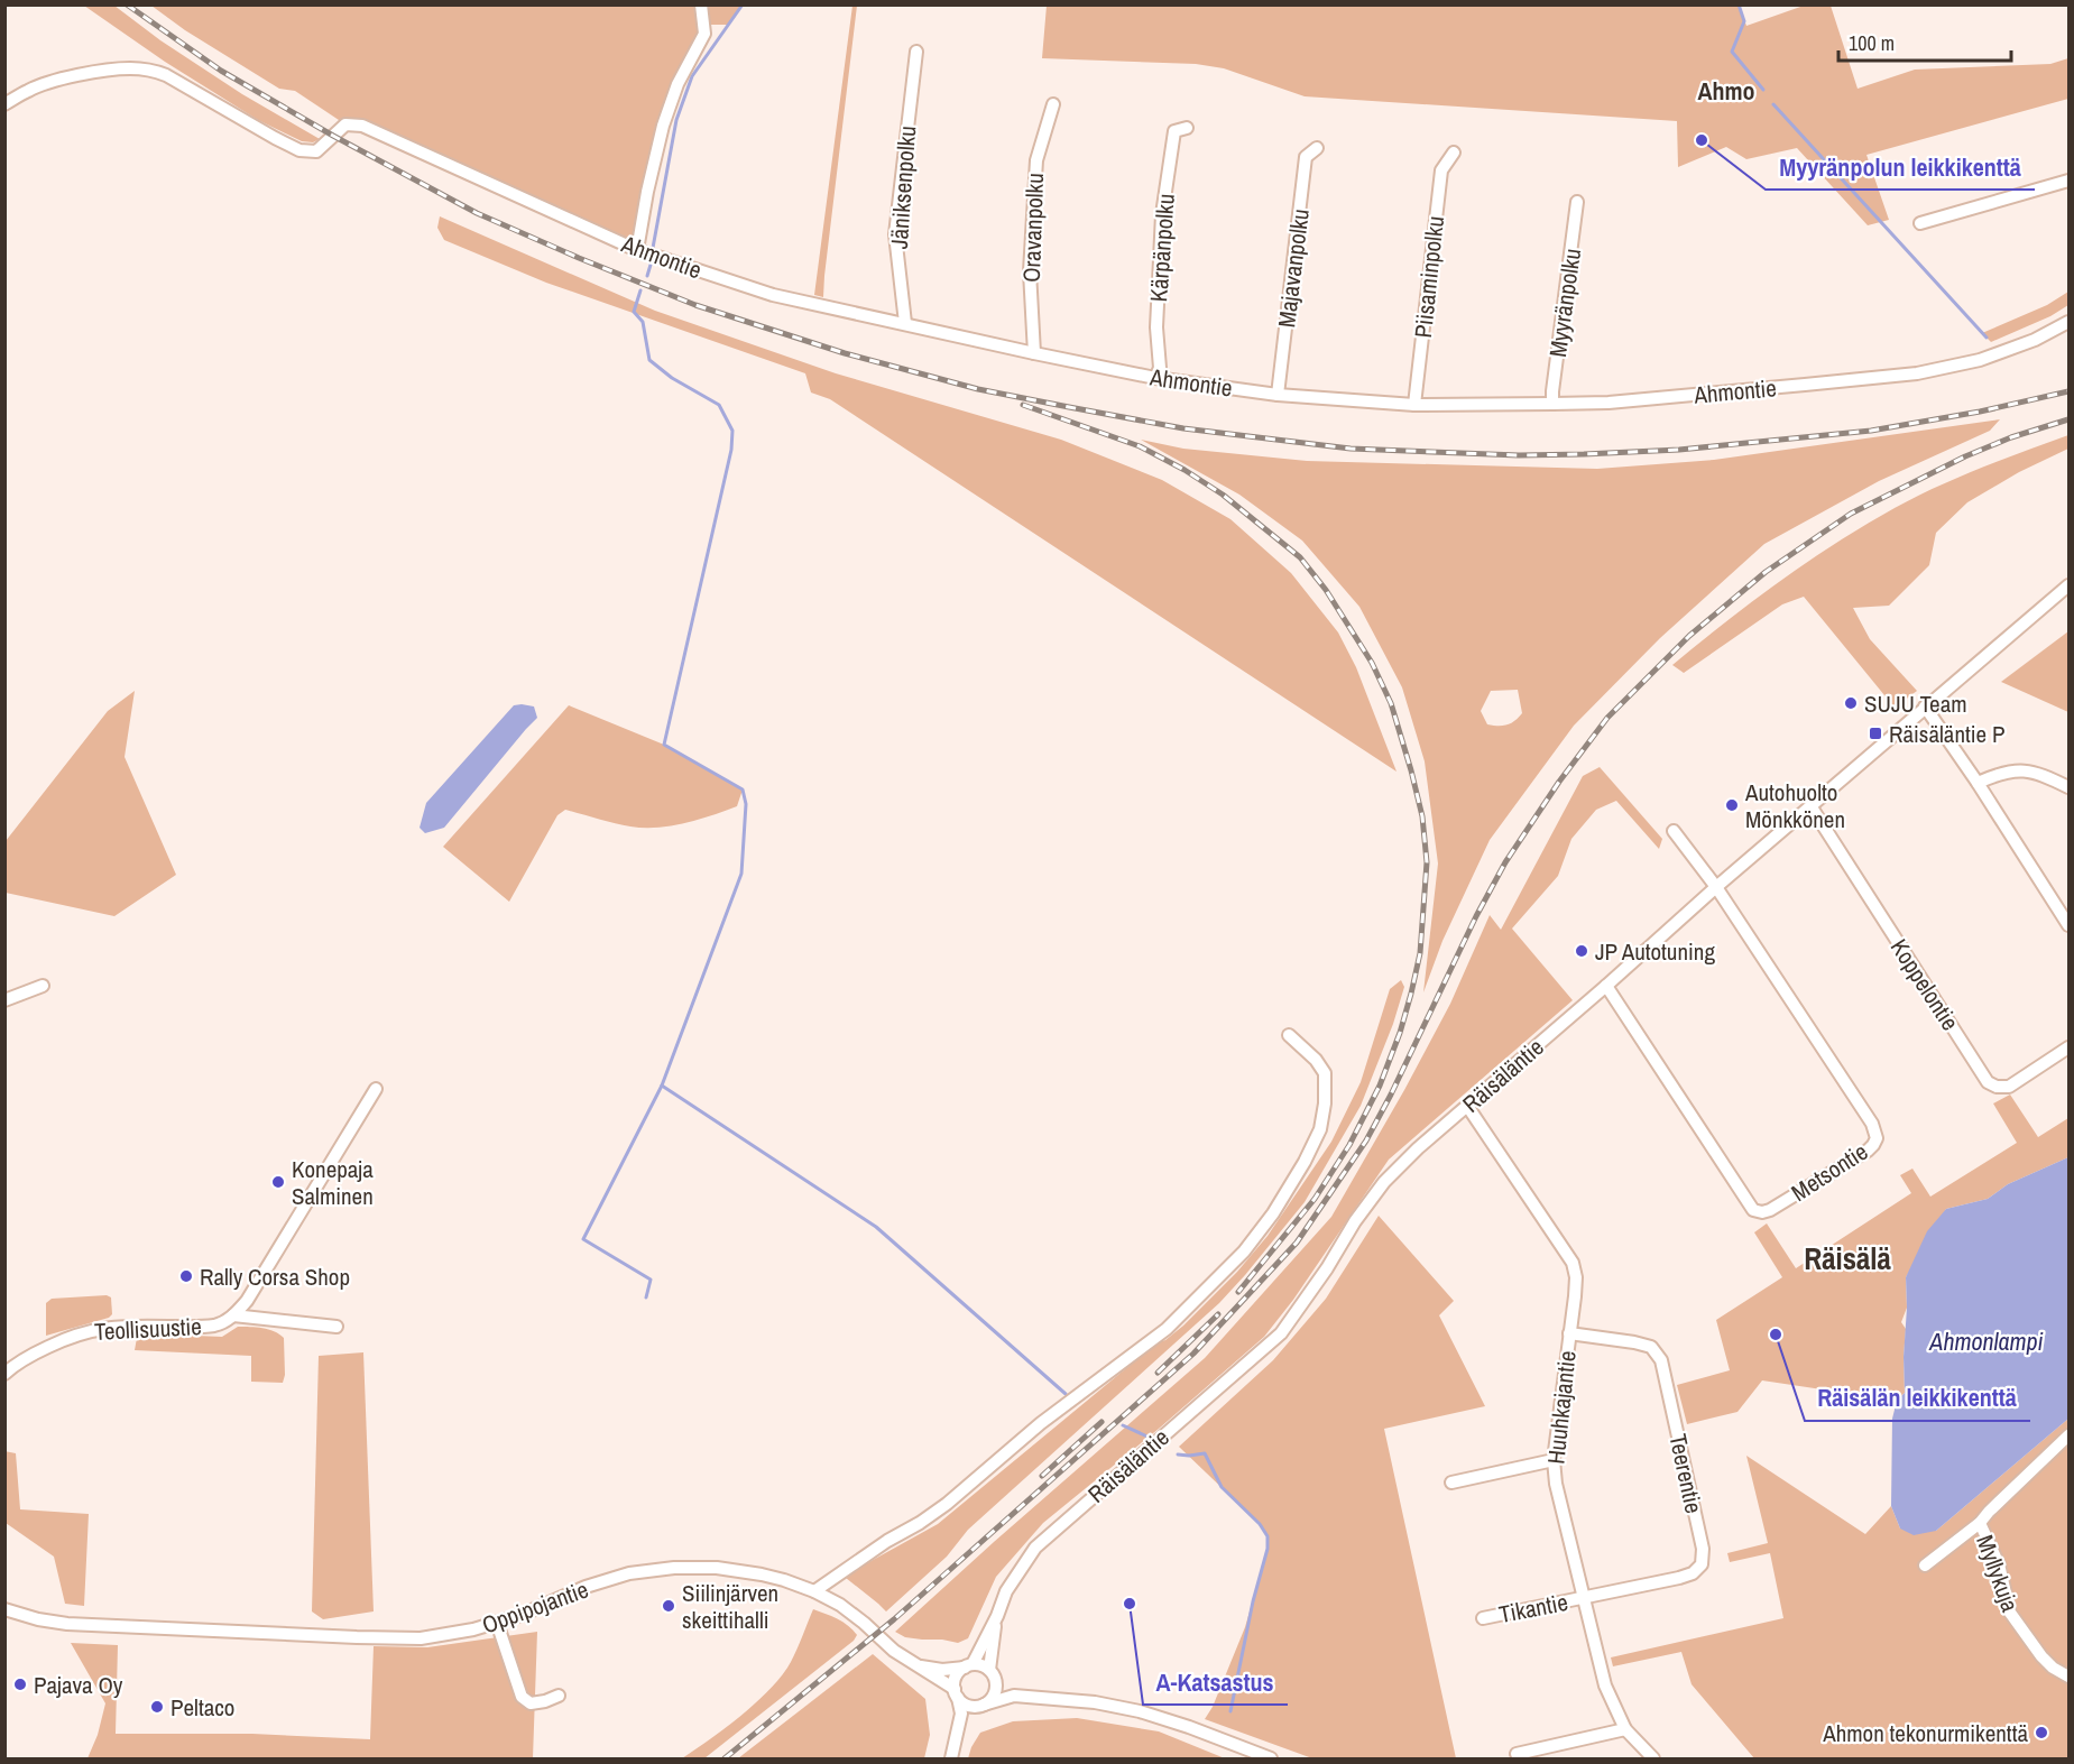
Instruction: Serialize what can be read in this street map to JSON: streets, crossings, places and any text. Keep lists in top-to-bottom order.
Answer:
{
  "streets": {
    "street": [
      "Jäniksenpolku",
      "Oravanpolku",
      "Kärpänpolku",
      "Ahmontie",
      "Majavanpolku",
      "Piisaminpolku",
      "Myyränpolku",
      "Koppelontie",
      "Räisäläntie",
      "Metsontie",
      "Teollisuustie",
      "Huuhkajantie",
      "Teerentie",
      "Myllykuja",
      "Oppipojantie",
      "Tikantie"
    ]
  },
  "crossings": [
    ["Jäniksenpolku", "Ahmontie"],
    ["Oravanpolku", "Ahmontie"],
    ["Kärpänpolku", "Ahmontie"],
    ["Ahmontie", "Majavanpolku"],
    ["Ahmontie", "Piisaminpolku"],
    ["Ahmontie", "Myyränpolku"],
    ["Koppelontie", "Räisäläntie"],
    ["Räisäläntie", "Metsontie"],
    ["Räisäläntie", "Huuhkajantie"],
    ["Huuhkajantie", "Teerentie"],
    ["Huuhkajantie", "Tikantie"],
    ["Teerentie", "Tikantie"]
  ],
  "districts": ["Ahmo", "Räisälä"],
  "water": ["Ahmonlampi"],
  "places": {
    "other": [
      "Myyränpolun leikkikenttä",
      "SUJU Team",
      "Autohuolto Mönkkönen",
      "JP Autotuning",
      "Konepaja Salminen",
      "Rally Corsa Shop",
      "Räisälän leikkikenttä",
      "A-Katsastus",
      "Siilinjärven skeittihalli",
      "Pajava Oy",
      "Peltaco",
      "Ahmon tekonurmikenttä"
    ],
    "transit": ["Räisäläntie P"]
  },
  "scale_bar": "100 m"
}
